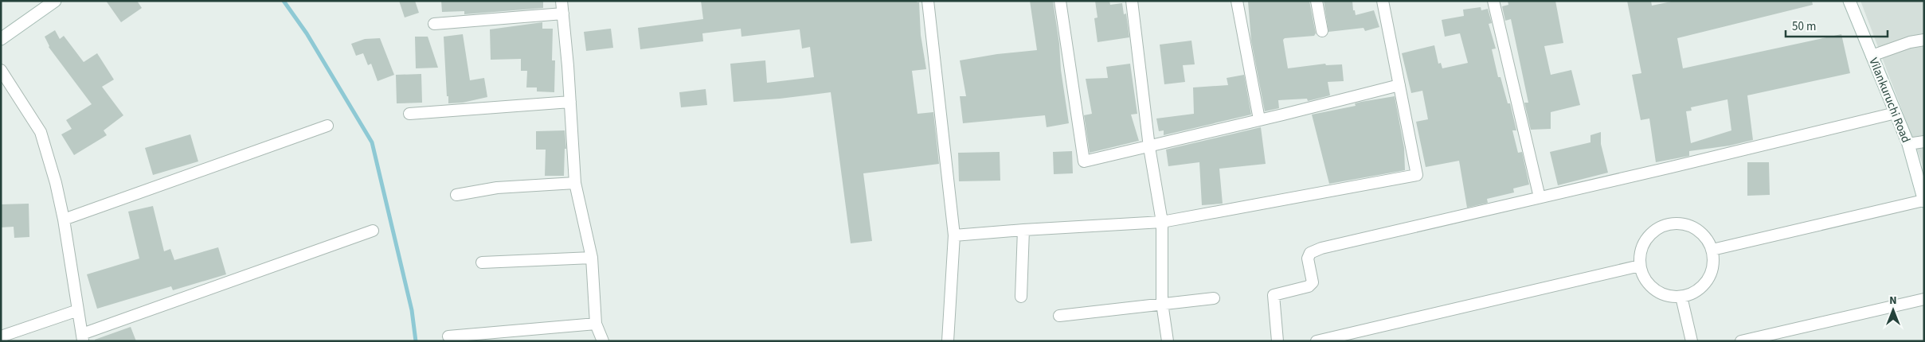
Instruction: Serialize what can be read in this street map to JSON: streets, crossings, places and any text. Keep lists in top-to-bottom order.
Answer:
{
  "streets": {
    "main road": ["Vilankuruchi Road"]
  },
  "scale_bar": "50 m",
  "north": "top"
}
